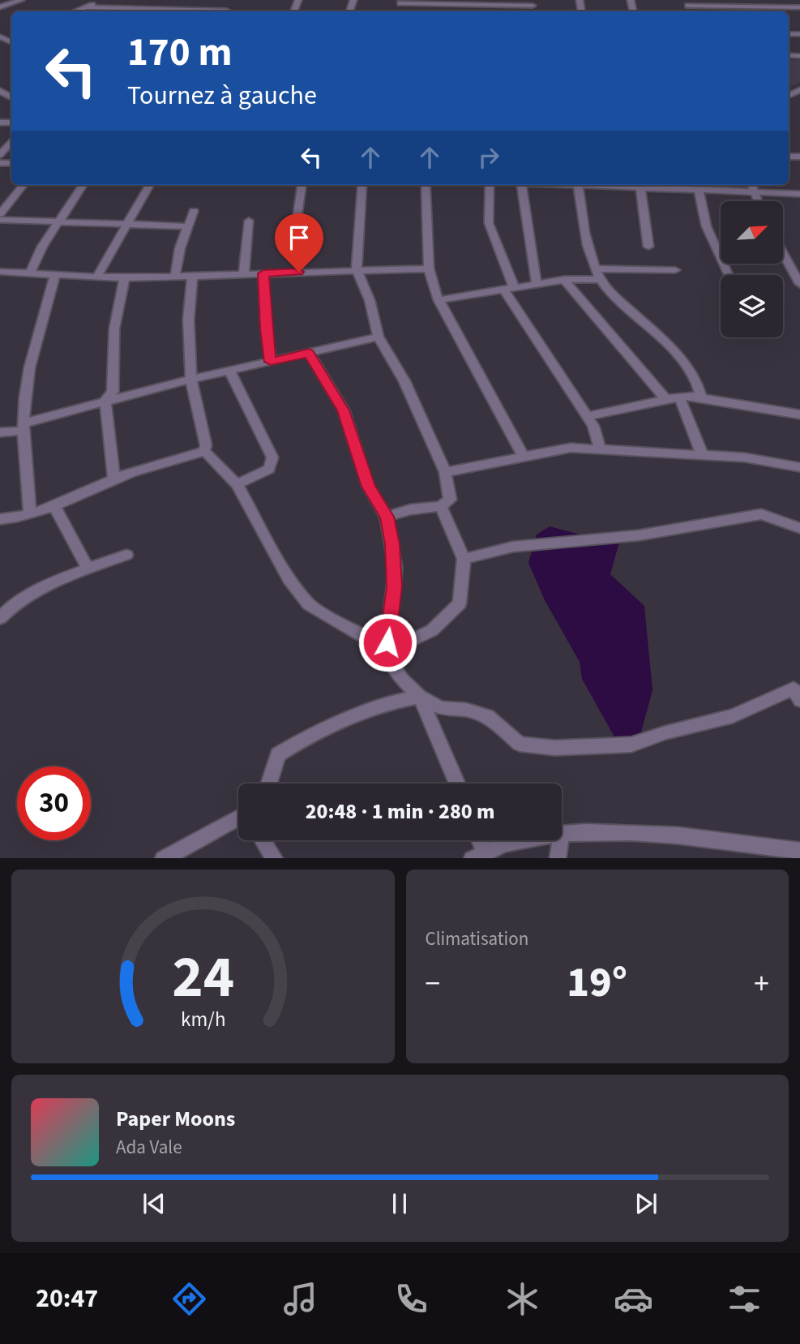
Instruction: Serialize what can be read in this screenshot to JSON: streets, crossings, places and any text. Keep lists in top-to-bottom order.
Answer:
{
  "north": "top right",
  "page": {
    "turn": ["170 m", "Tournez à gauche"],
    "limit": "30",
    "trip": "20:48 · 1 min · 280 m",
    "tile": "Climatisation",
    "heat": ["−", "19°", "+"],
    "song": ["Paper Moons", "Ada Vale"],
    "tabs": "20:47",
    "gauge": ["24", "km/h"]
  }
}
